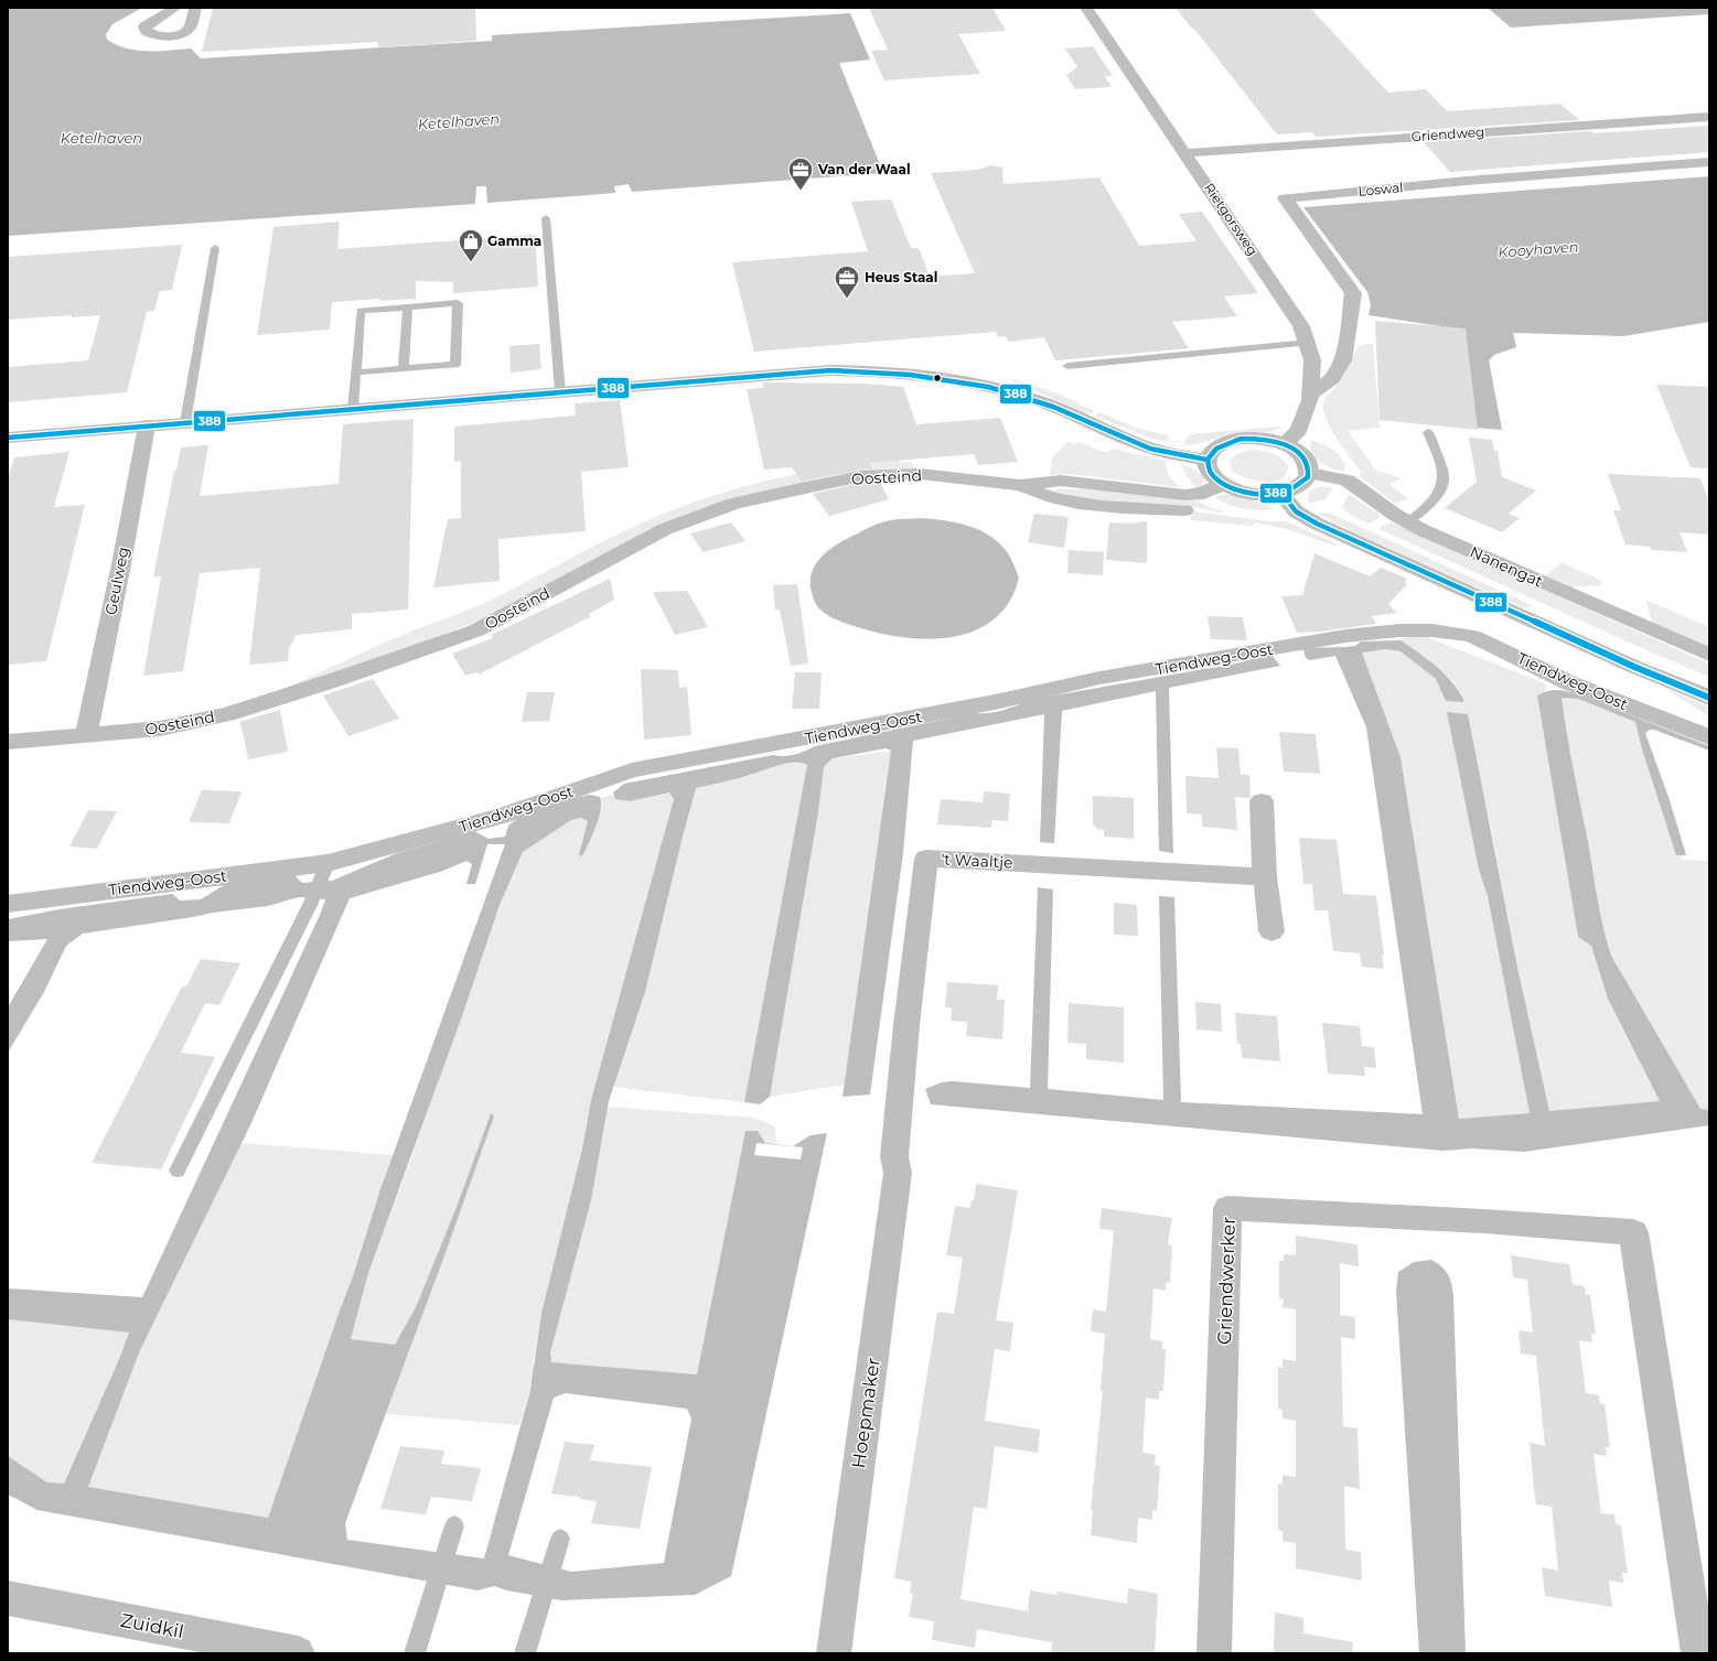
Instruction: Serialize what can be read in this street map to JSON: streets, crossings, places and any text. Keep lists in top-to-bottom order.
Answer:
{
  "streets": {
    "street": [
      "Griendweg",
      "Loswal",
      "Rietgorsweg",
      "Oosteind",
      "Nanengat",
      "Geulweg",
      "Tiendweg-Oost",
      "'t Waaltje",
      "Griendwerker",
      "Hoepmaker",
      "Zuidkil"
    ]
  },
  "crossings": [
    ["Griendweg", "Rietgorsweg"],
    ["Loswal", "Rietgorsweg"],
    ["Oosteind", "Geulweg"],
    ["'t Waaltje", "Hoepmaker"]
  ],
  "water": ["Ketelhaven", "Kooyhaven"],
  "places": {
    "office": ["Van der Waal", "Heus Staal"],
    "shop": ["Gamma"]
  },
  "lines": ["transit line 388"]
}
